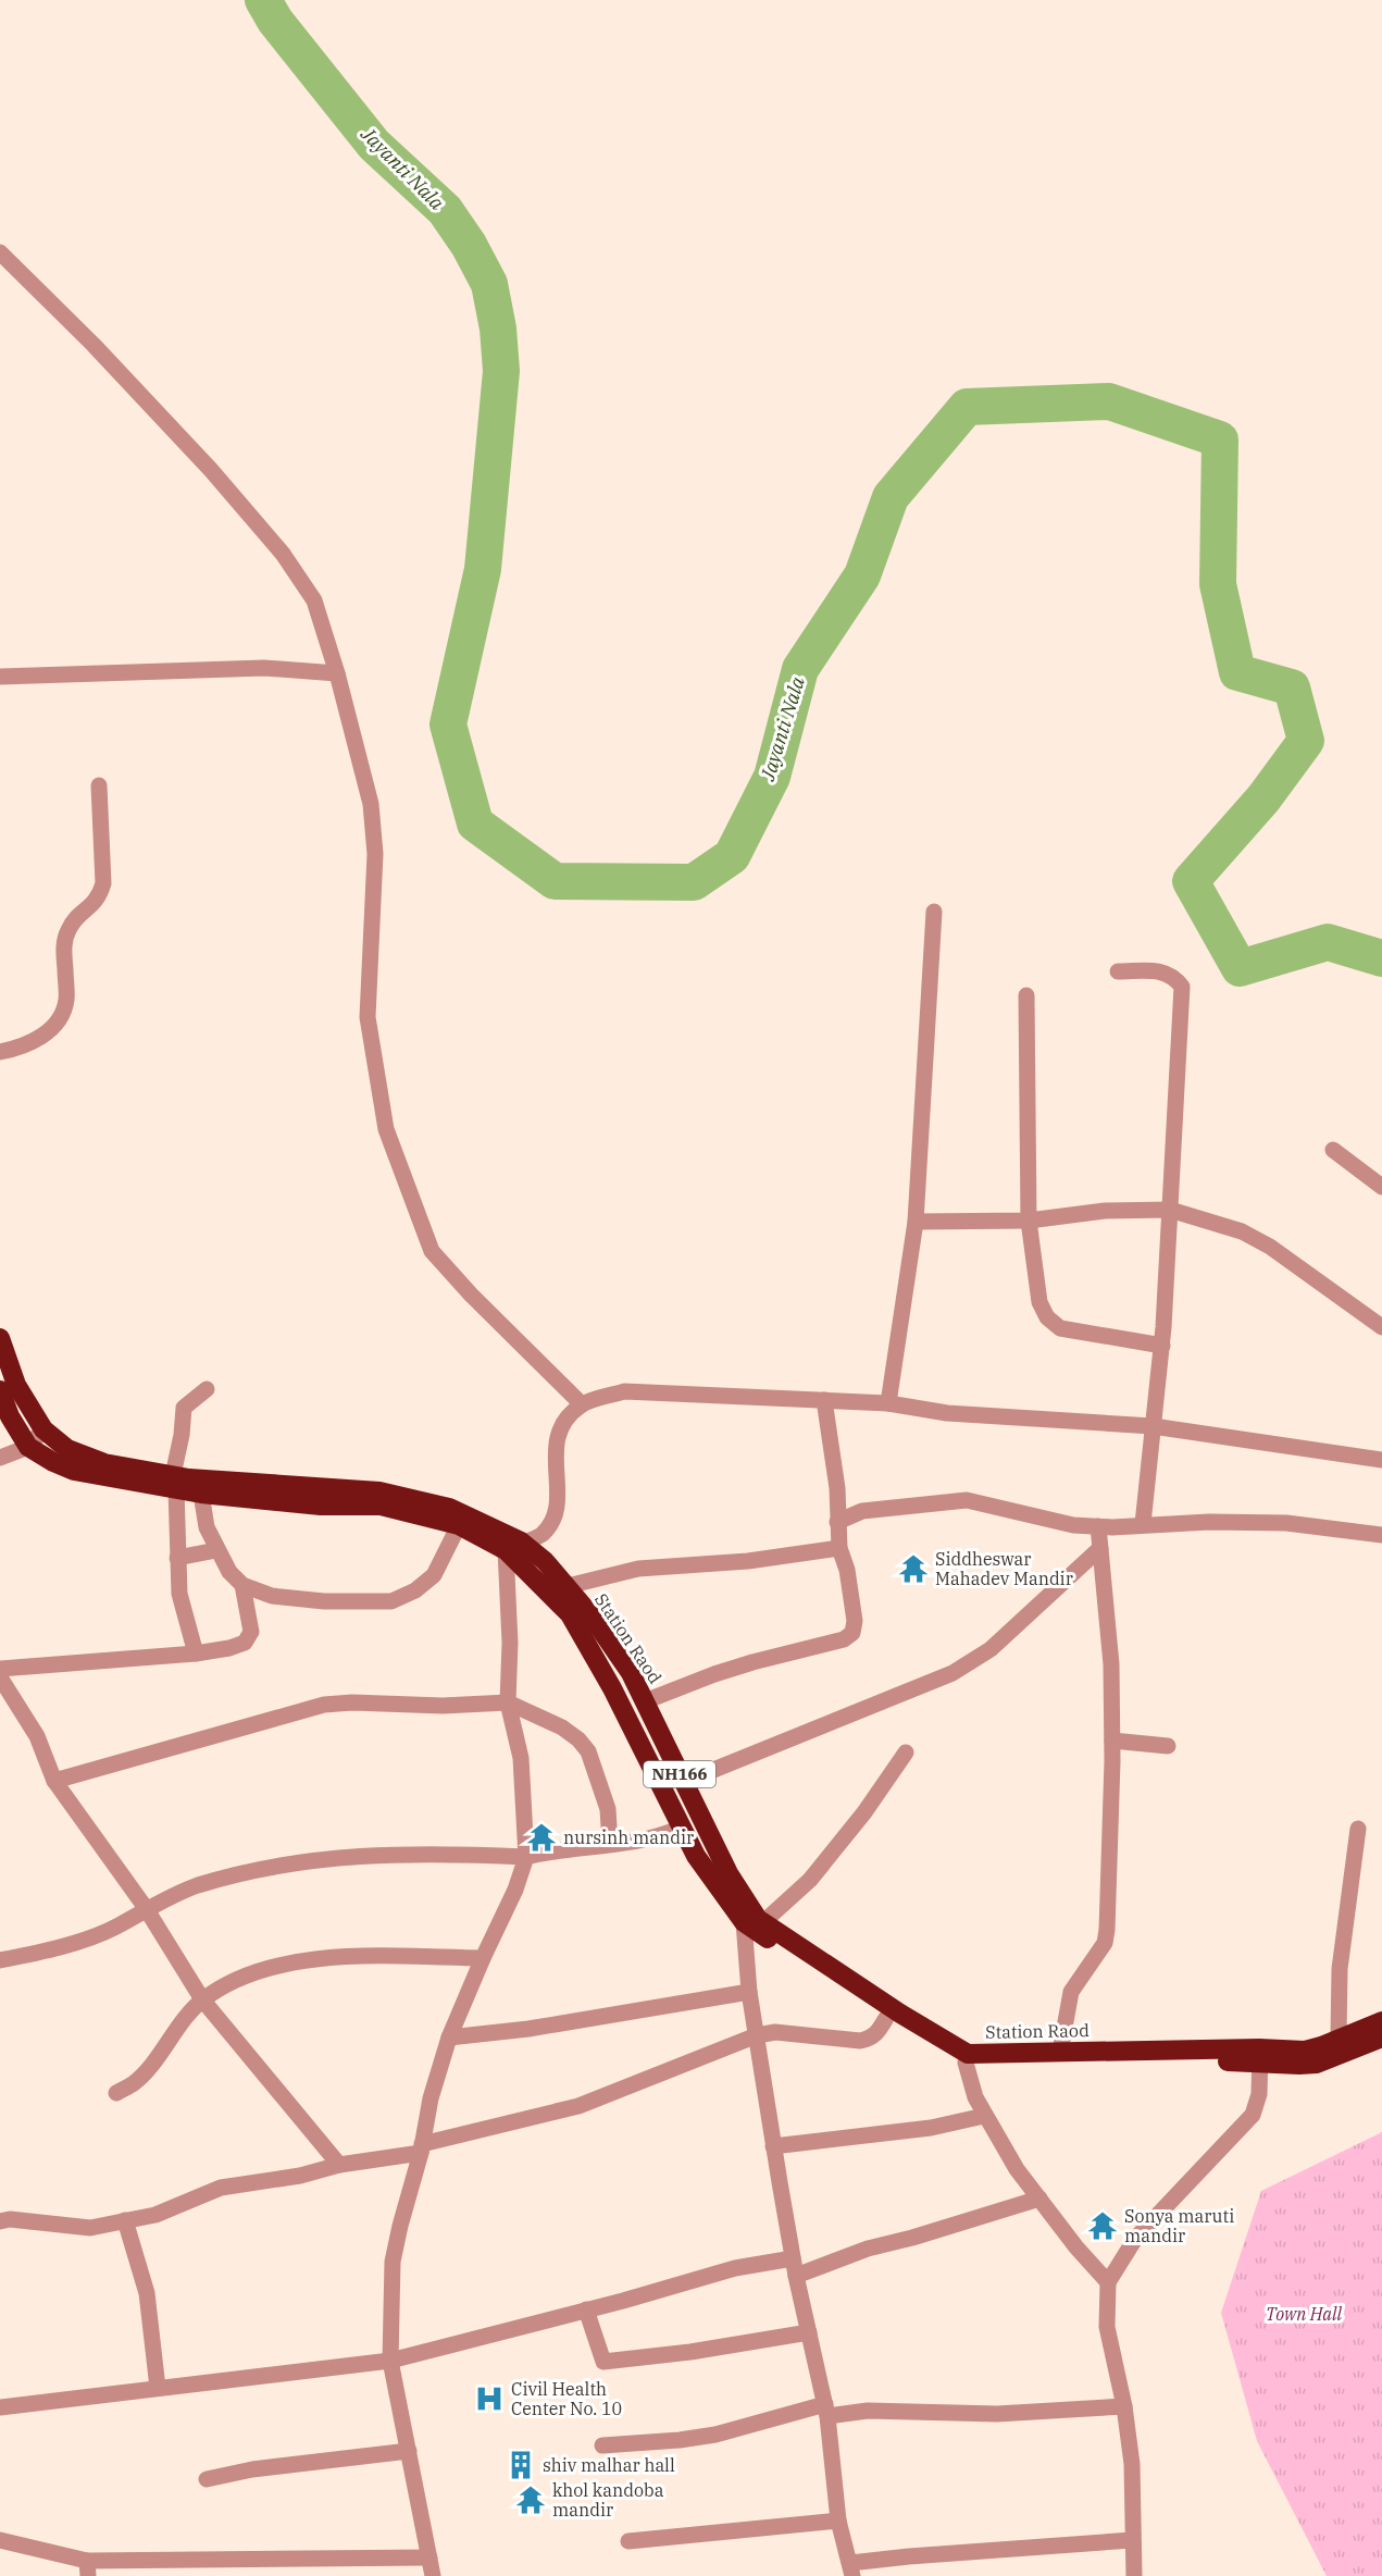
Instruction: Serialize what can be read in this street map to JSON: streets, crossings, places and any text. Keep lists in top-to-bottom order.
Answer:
{
  "streets": {
    "highway": ["Station Raod", "NH166"]
  },
  "crossings": [
    ["Station Raod", "NH166"]
  ],
  "water": ["Jayanti Nala"],
  "parks": ["Town Hall"],
  "places": {
    "temple": [
      "Siddheswar Mahadev Mandir",
      "nursinh mandir",
      "Sonya maruti mandir",
      "khol kandoba mandir"
    ],
    "hospital": ["Civil Health Center No. 10"],
    "building": ["shiv malhar hall"]
  }
}
